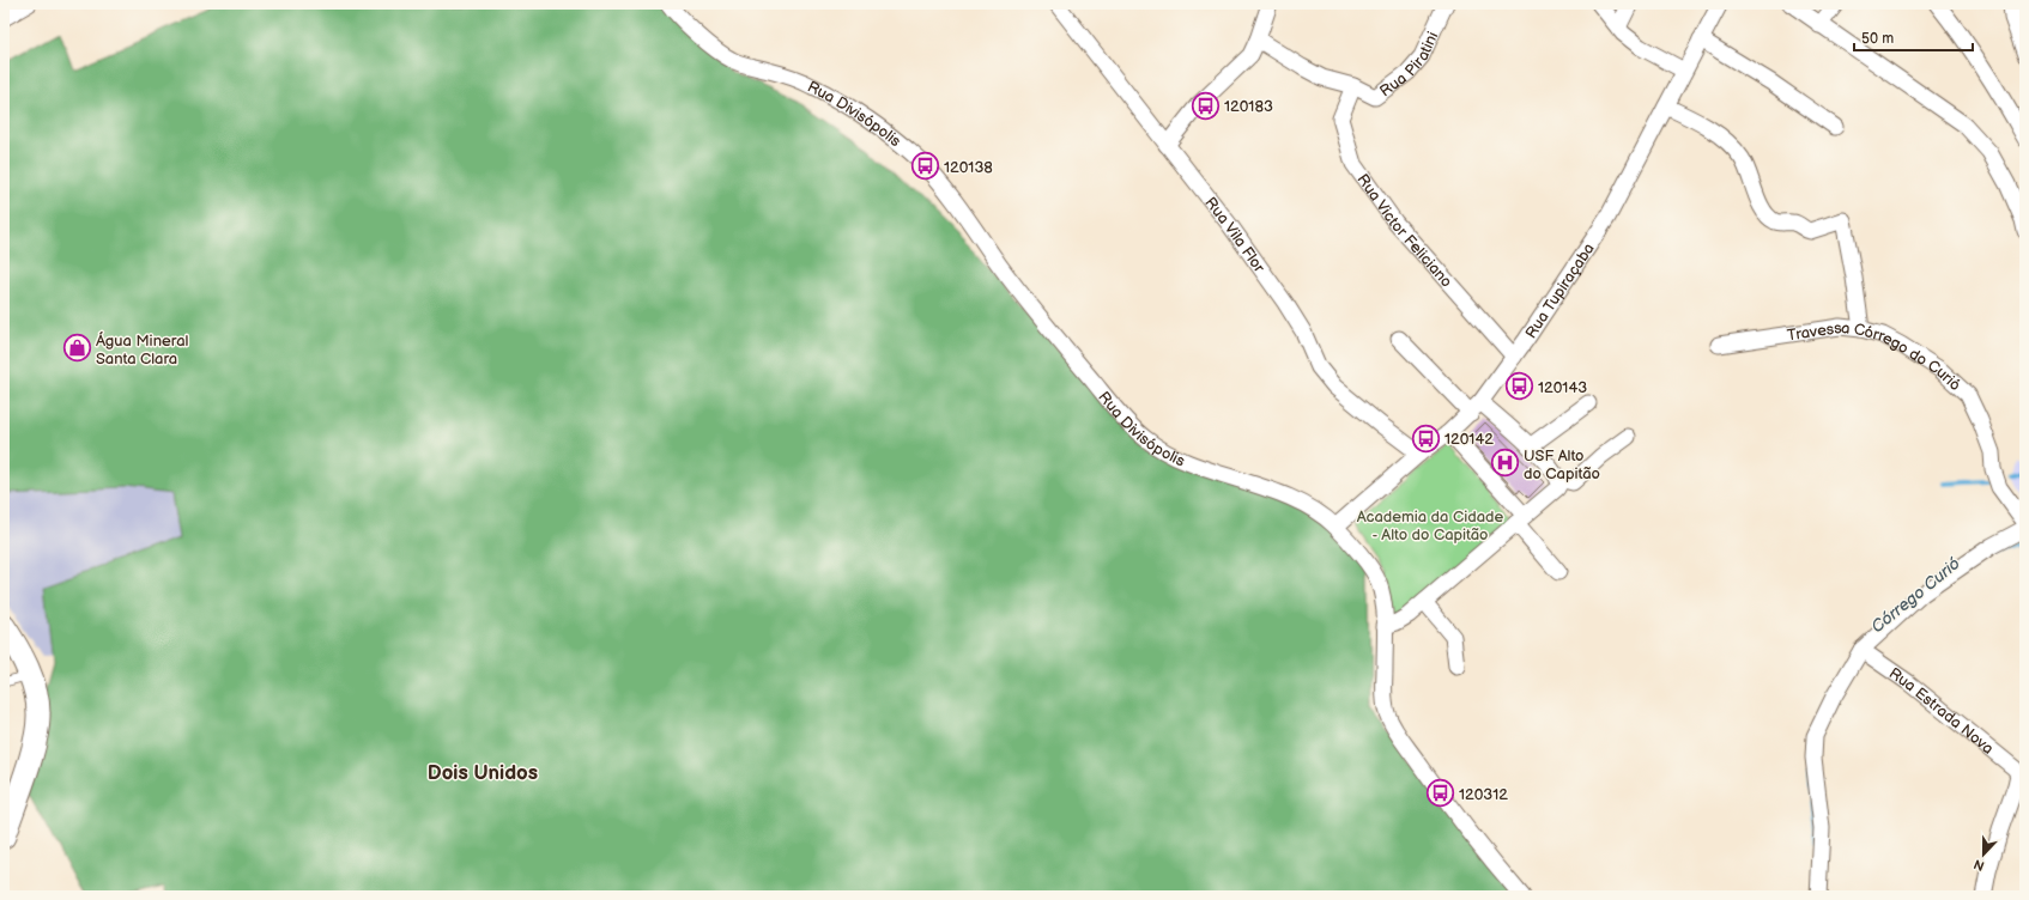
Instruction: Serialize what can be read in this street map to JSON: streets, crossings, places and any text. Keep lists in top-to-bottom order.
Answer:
{
  "streets": {
    "street": [
      "Rua Piratini",
      "Rua Divisópolis",
      "Rua Victor Feliciano",
      "Rua Vila Flor",
      "Rua Tupiraçaba",
      "Travessa Córrego do Curió",
      "Rua Estrada Nova"
    ]
  },
  "crossings": [
    ["Rua Piratini", "Rua Victor Feliciano"],
    ["Rua Divisópolis", "Rua Tupiraçaba"],
    ["Rua Victor Feliciano", "Rua Tupiraçaba"],
    ["Rua Vila Flor", "Rua Tupiraçaba"]
  ],
  "districts": ["Dois Unidos"],
  "water": ["Córrego Curió"],
  "parks": ["Academia da Cidade - Alto do Capitão"],
  "places": {
    "bus stop": [
      "120183",
      "120138",
      "120143",
      "120142",
      "120312"
    ],
    "shop": ["Água Mineral Santa Clara"],
    "hospital": ["USF Alto do Capitão"]
  },
  "scale_bar": "50 m",
  "north": "bottom"
}
